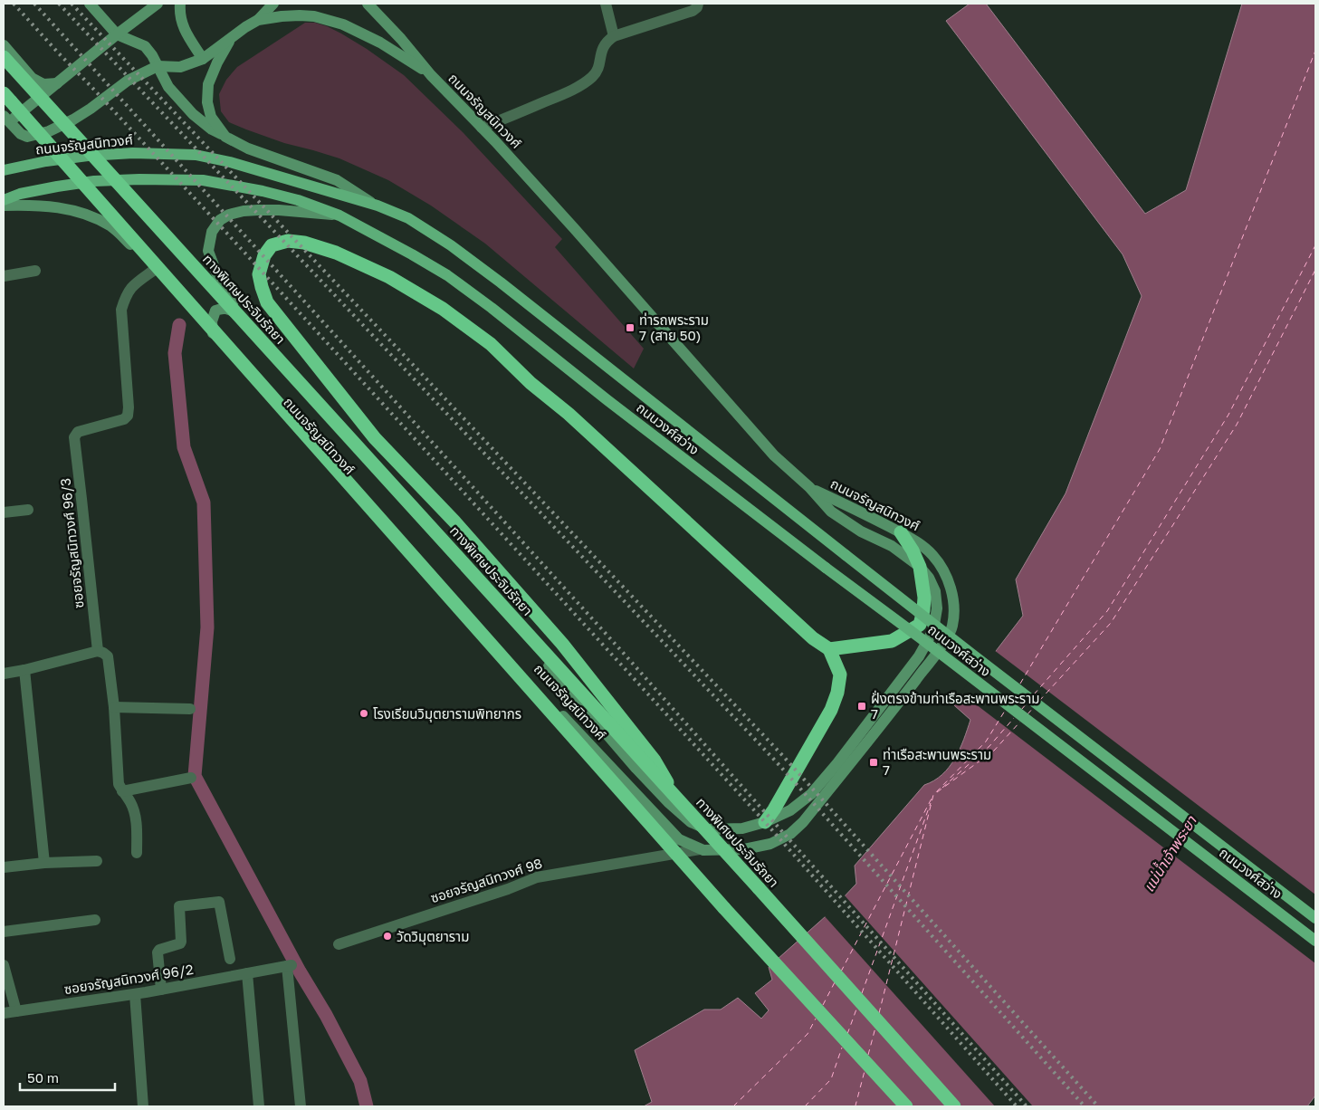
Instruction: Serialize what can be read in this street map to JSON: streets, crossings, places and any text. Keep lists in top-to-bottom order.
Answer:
{
  "streets": {
    "highway": ["ทางพิเศษประจิมรัถยา"],
    "main road": ["ถนนจรัญสนิทวงศ์", "ถนนวงศ์สว่าง"],
    "street": ["ซอยจรัญสนิทวงศ์ 96/3", "ซอยจรัญสนิทวงศ์ 98", "ซอยจรัญสนิทวงศ์ 96/2"]
  },
  "crossings": [
    ["ถนนจรัญสนิทวงศ์", "ถนนวงศ์สว่าง"],
    ["ถนนจรัญสนิทวงศ์", "ซอยจรัญสนิทวงศ์ 96/3"],
    ["ถนนจรัญสนิทวงศ์", "ซอยจรัญสนิทวงศ์ 98"]
  ],
  "water": ["แม่น้ำเจ้าพระยา"],
  "places": {
    "transit": ["ท่ารถพระราม 7 (สาย 50)", "ฝั่งตรงข้ามท่าเรือสะพานพระราม 7", "ท่าเรือสะพานพระราม 7"],
    "other": ["โรงเรียนวิมุตยารามพิทยากร", "วัดวิมุตยาราม"]
  },
  "scale_bar": "50 m"
}
